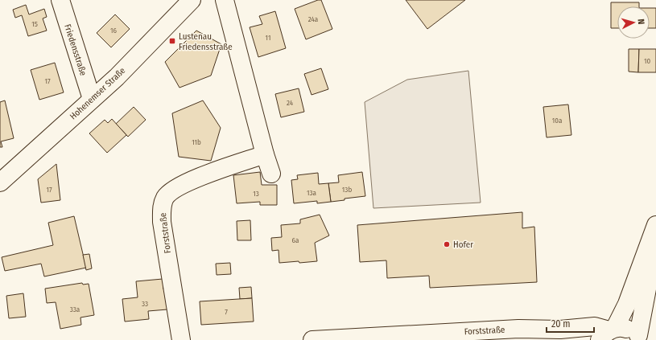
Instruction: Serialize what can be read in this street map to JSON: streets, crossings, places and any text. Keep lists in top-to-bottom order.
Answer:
{
  "streets": {
    "street": ["Friedensstraße", "Hohenemser Straße", "Forststraße"]
  },
  "crossings": [
    ["Friedensstraße", "Hohenemser Straße"]
  ],
  "places": {
    "transit": ["Lustenau Friedensstraße"],
    "other": ["Hofer"]
  },
  "house_numbers": [
    "24a",
    "15",
    "16",
    "11",
    "10",
    "17",
    "24",
    "10a",
    "11b",
    "17",
    "13b",
    "13a",
    "13",
    "6a",
    "33",
    "33a",
    "7"
  ],
  "scale_bar": "20 m",
  "north": "right"
}
